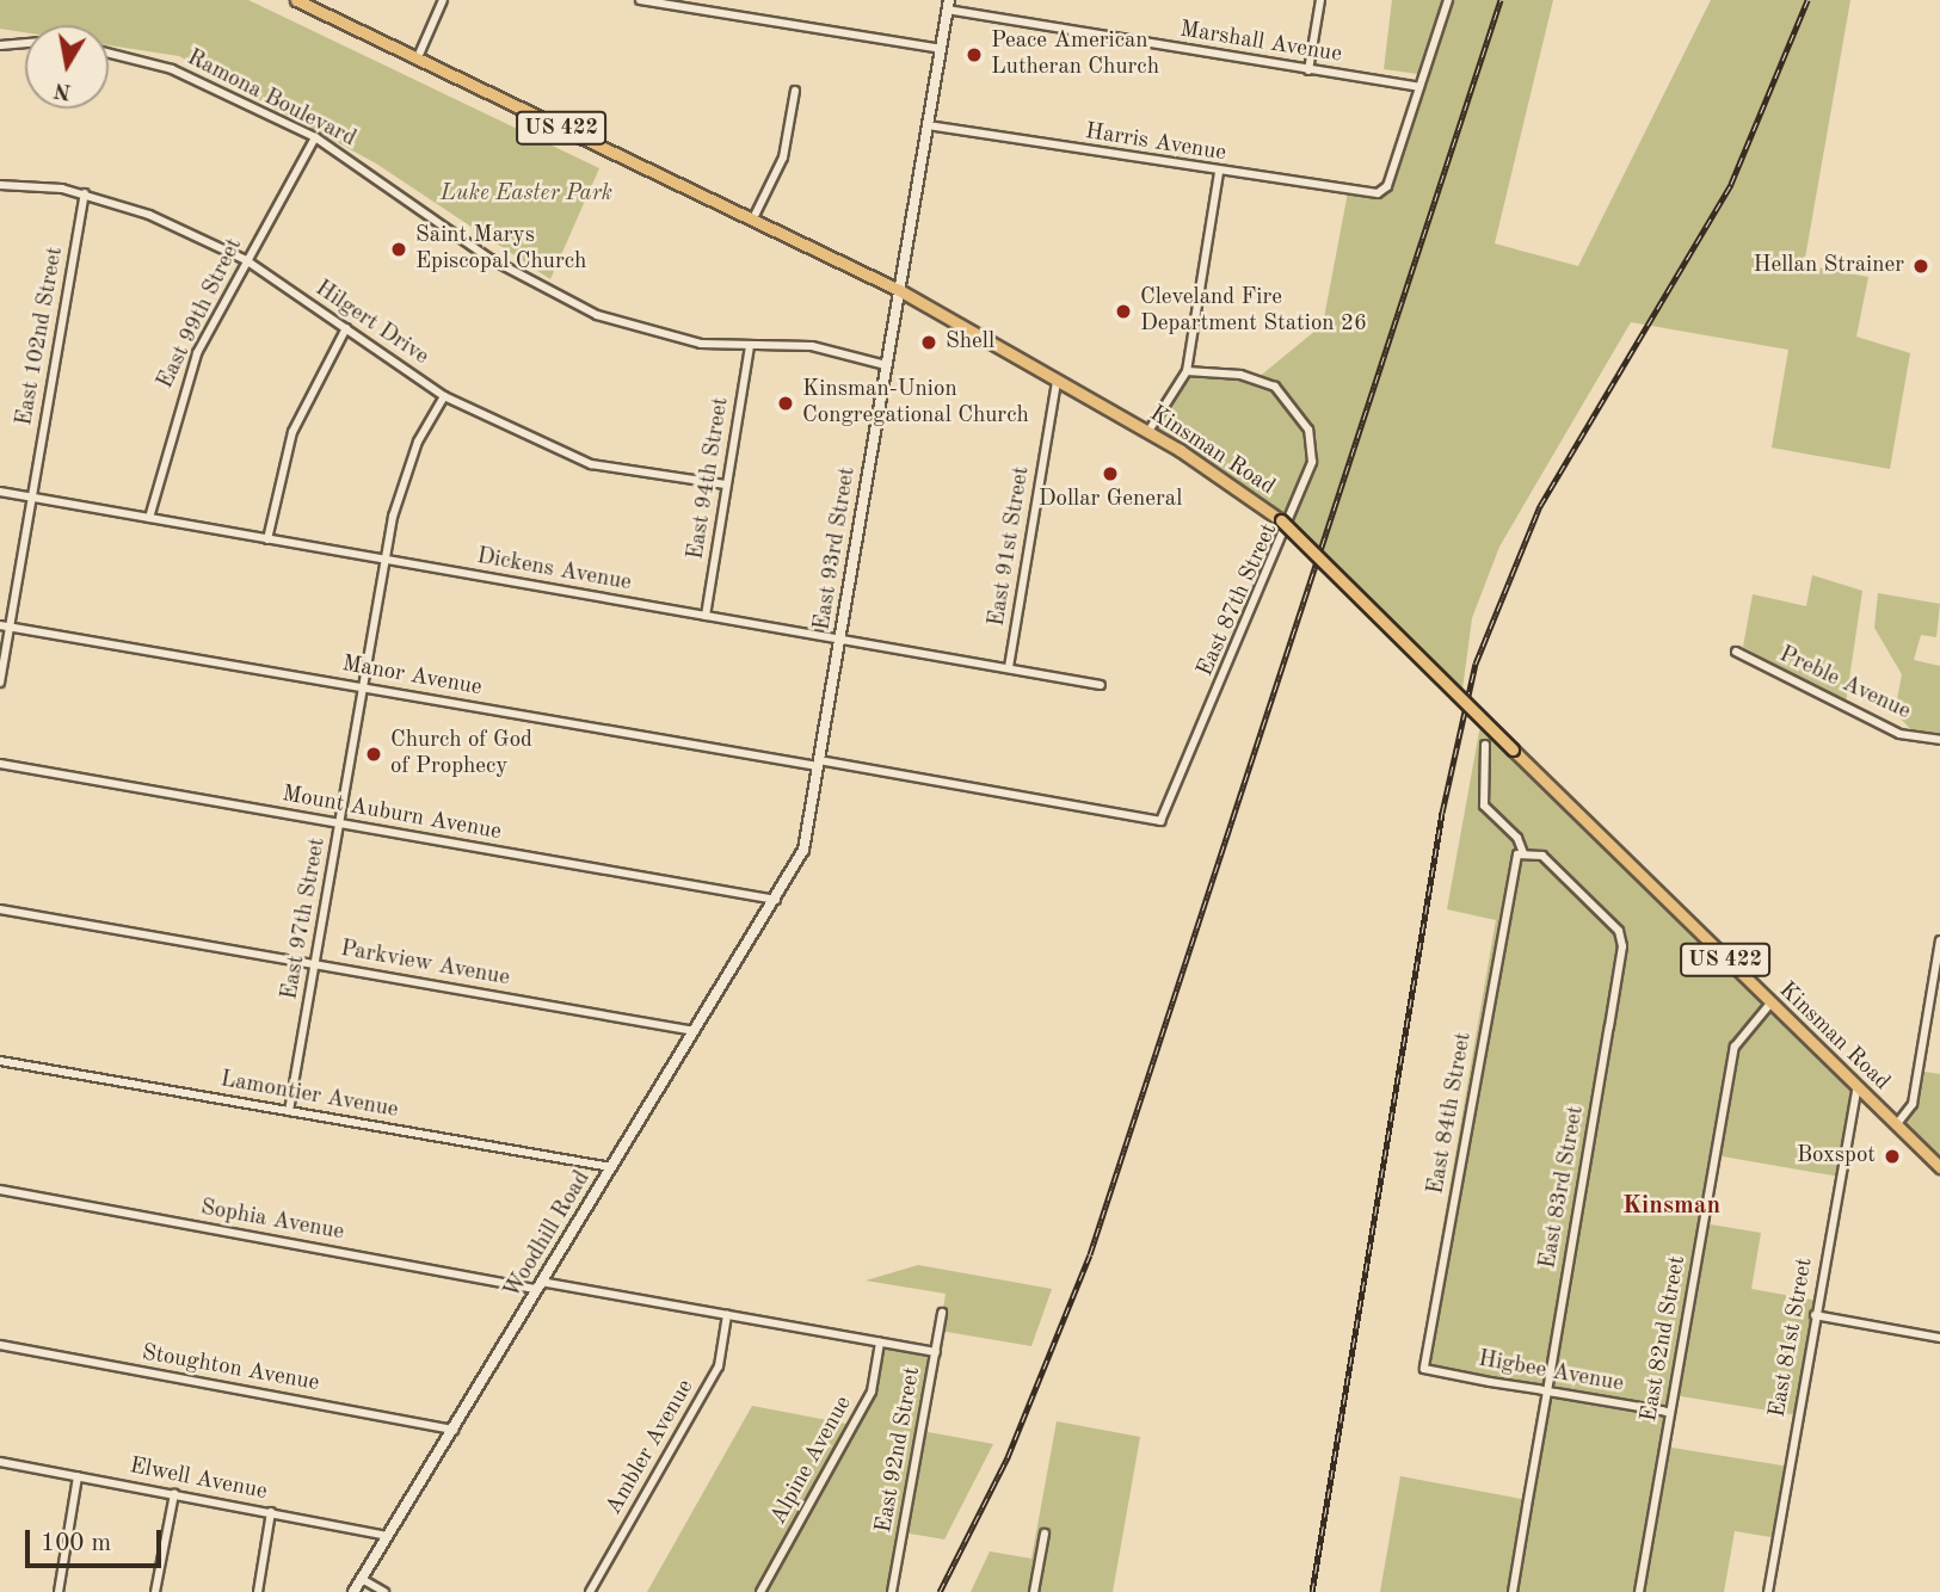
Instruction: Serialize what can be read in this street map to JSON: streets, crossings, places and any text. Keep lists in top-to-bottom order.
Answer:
{
  "streets": {
    "main road": [
      "US 422",
      "Kinsman Road",
      "East 93rd Street",
      "Woodhill Road"
    ],
    "street": [
      "Marshall Avenue",
      "Ramona Boulevard",
      "Harris Avenue",
      "East 99th Street",
      "Hilgert Drive",
      "East 102nd Street",
      "East 94th Street",
      "East 91st Street",
      "Dickens Avenue",
      "East 87th Street",
      "Manor Avenue",
      "Preble Avenue",
      "Mount Auburn Avenue",
      "East 97th Street",
      "Parkview Avenue",
      "Lamontier Avenue",
      "East 84th Street",
      "East 83rd Street",
      "Sophia Avenue",
      "East 81st Street",
      "East 82nd Street",
      "Stoughton Avenue",
      "Higbee Avenue",
      "Ambler Avenue",
      "East 92nd Street",
      "Alpine Avenue",
      "Elwell Avenue"
    ]
  },
  "crossings": [
    ["Marshall Avenue", "Harris Avenue"],
    ["Marshall Avenue", "East 93rd Street"],
    ["Ramona Boulevard", "East 99th Street"],
    ["Ramona Boulevard", "East 94th Street"],
    ["Ramona Boulevard", "East 93rd Street"],
    ["Harris Avenue", "East 93rd Street"],
    ["East 99th Street", "Hilgert Drive"],
    ["East 99th Street", "Dickens Avenue"],
    ["Hilgert Drive", "East 102nd Street"],
    ["Hilgert Drive", "East 94th Street"],
    ["Hilgert Drive", "East 97th Street"],
    ["East 102nd Street", "Dickens Avenue"],
    ["East 102nd Street", "Manor Avenue"],
    ["Kinsman Road", "East 91st Street"],
    ["Kinsman Road", "East 93rd Street"],
    ["Kinsman Road", "East 81st Street"],
    ["Kinsman Road", "East 82nd Street"],
    ["East 94th Street", "Dickens Avenue"],
    ["East 91st Street", "Dickens Avenue"],
    ["East 93rd Street", "Dickens Avenue"],
    ["East 93rd Street", "Manor Avenue"],
    ["East 93rd Street", "Mount Auburn Avenue"],
    ["East 93rd Street", "Woodhill Road"],
    ["Dickens Avenue", "East 97th Street"],
    ["East 87th Street", "Manor Avenue"],
    ["Manor Avenue", "East 97th Street"],
    ["Mount Auburn Avenue", "East 97th Street"],
    ["Mount Auburn Avenue", "Woodhill Road"],
    ["East 97th Street", "Parkview Avenue"],
    ["East 97th Street", "Lamontier Avenue"],
    ["Parkview Avenue", "Woodhill Road"],
    ["Lamontier Avenue", "Woodhill Road"],
    ["East 84th Street", "East 83rd Street"],
    ["East 84th Street", "Higbee Avenue"],
    ["East 83rd Street", "Higbee Avenue"],
    ["Sophia Avenue", "Woodhill Road"],
    ["Sophia Avenue", "Ambler Avenue"],
    ["Sophia Avenue", "East 92nd Street"],
    ["Sophia Avenue", "Alpine Avenue"],
    ["Woodhill Road", "Stoughton Avenue"],
    ["Woodhill Road", "Elwell Avenue"],
    ["East 82nd Street", "Higbee Avenue"]
  ],
  "districts": ["Kinsman"],
  "parks": ["Luke Easter Park"],
  "places": [
    "Peace American Lutheran Church",
    "Saint Marys Episcopal Church",
    "Hellan Strainer",
    "Cleveland Fire Department Station 26",
    "Shell",
    "Kinsman-Union Congregational Church",
    "Dollar General",
    "Church of God of Prophecy",
    "Boxspot"
  ],
  "scale_bar": "100 m",
  "north": "bottom"
}
